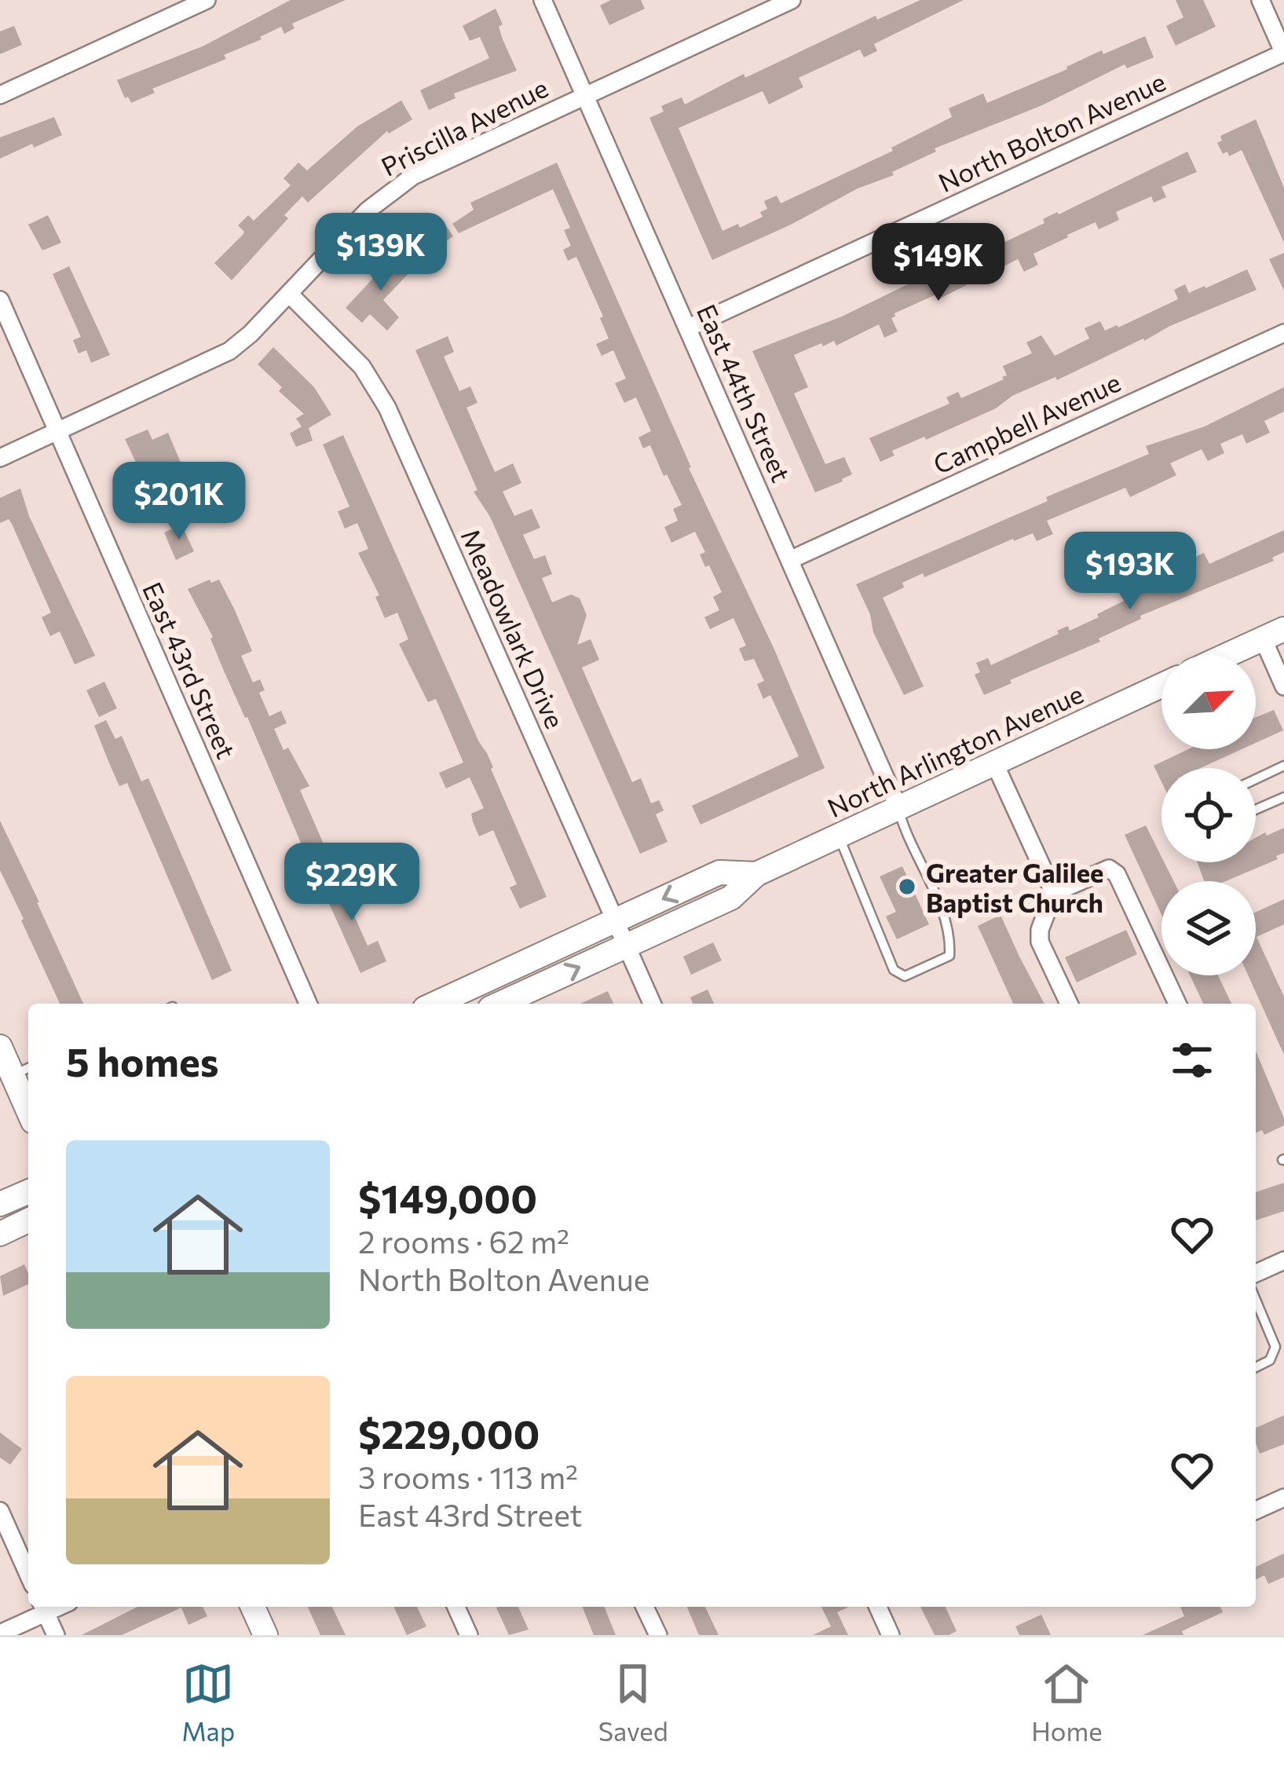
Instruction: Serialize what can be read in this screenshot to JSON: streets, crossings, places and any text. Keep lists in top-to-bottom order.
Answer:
{
  "streets": {
    "main road": ["North Arlington Avenue"],
    "street": [
      "Priscilla Avenue",
      "North Bolton Avenue",
      "East 44th Street",
      "Campbell Avenue",
      "Meadowlark Drive",
      "East 43rd Street"
    ]
  },
  "crossings": [
    ["Priscilla Avenue", "East 44th Street"],
    ["Priscilla Avenue", "Meadowlark Drive"],
    ["Priscilla Avenue", "East 43rd Street"],
    ["North Bolton Avenue", "East 44th Street"],
    ["East 44th Street", "Campbell Avenue"],
    ["East 44th Street", "North Arlington Avenue"],
    ["Meadowlark Drive", "North Arlington Avenue"]
  ],
  "places": ["Greater Galilee Baptist Church"],
  "north": "top right",
  "page": {
    "price": [
      "$139K",
      "$149K",
      "$201K",
      "$193K",
      "$229K"
    ],
    "heading": "5 homes",
    "list": [
      {
        "name": "$149,000",
        "note": "2 rooms · 62 m² · North Bolton Avenue"
      },
      {
        "name": "$229,000",
        "note": "3 rooms · 113 m² · East 43rd Street"
      }
    ],
    "tabs": ["Map", "Saved", "Home"]
  }
}
